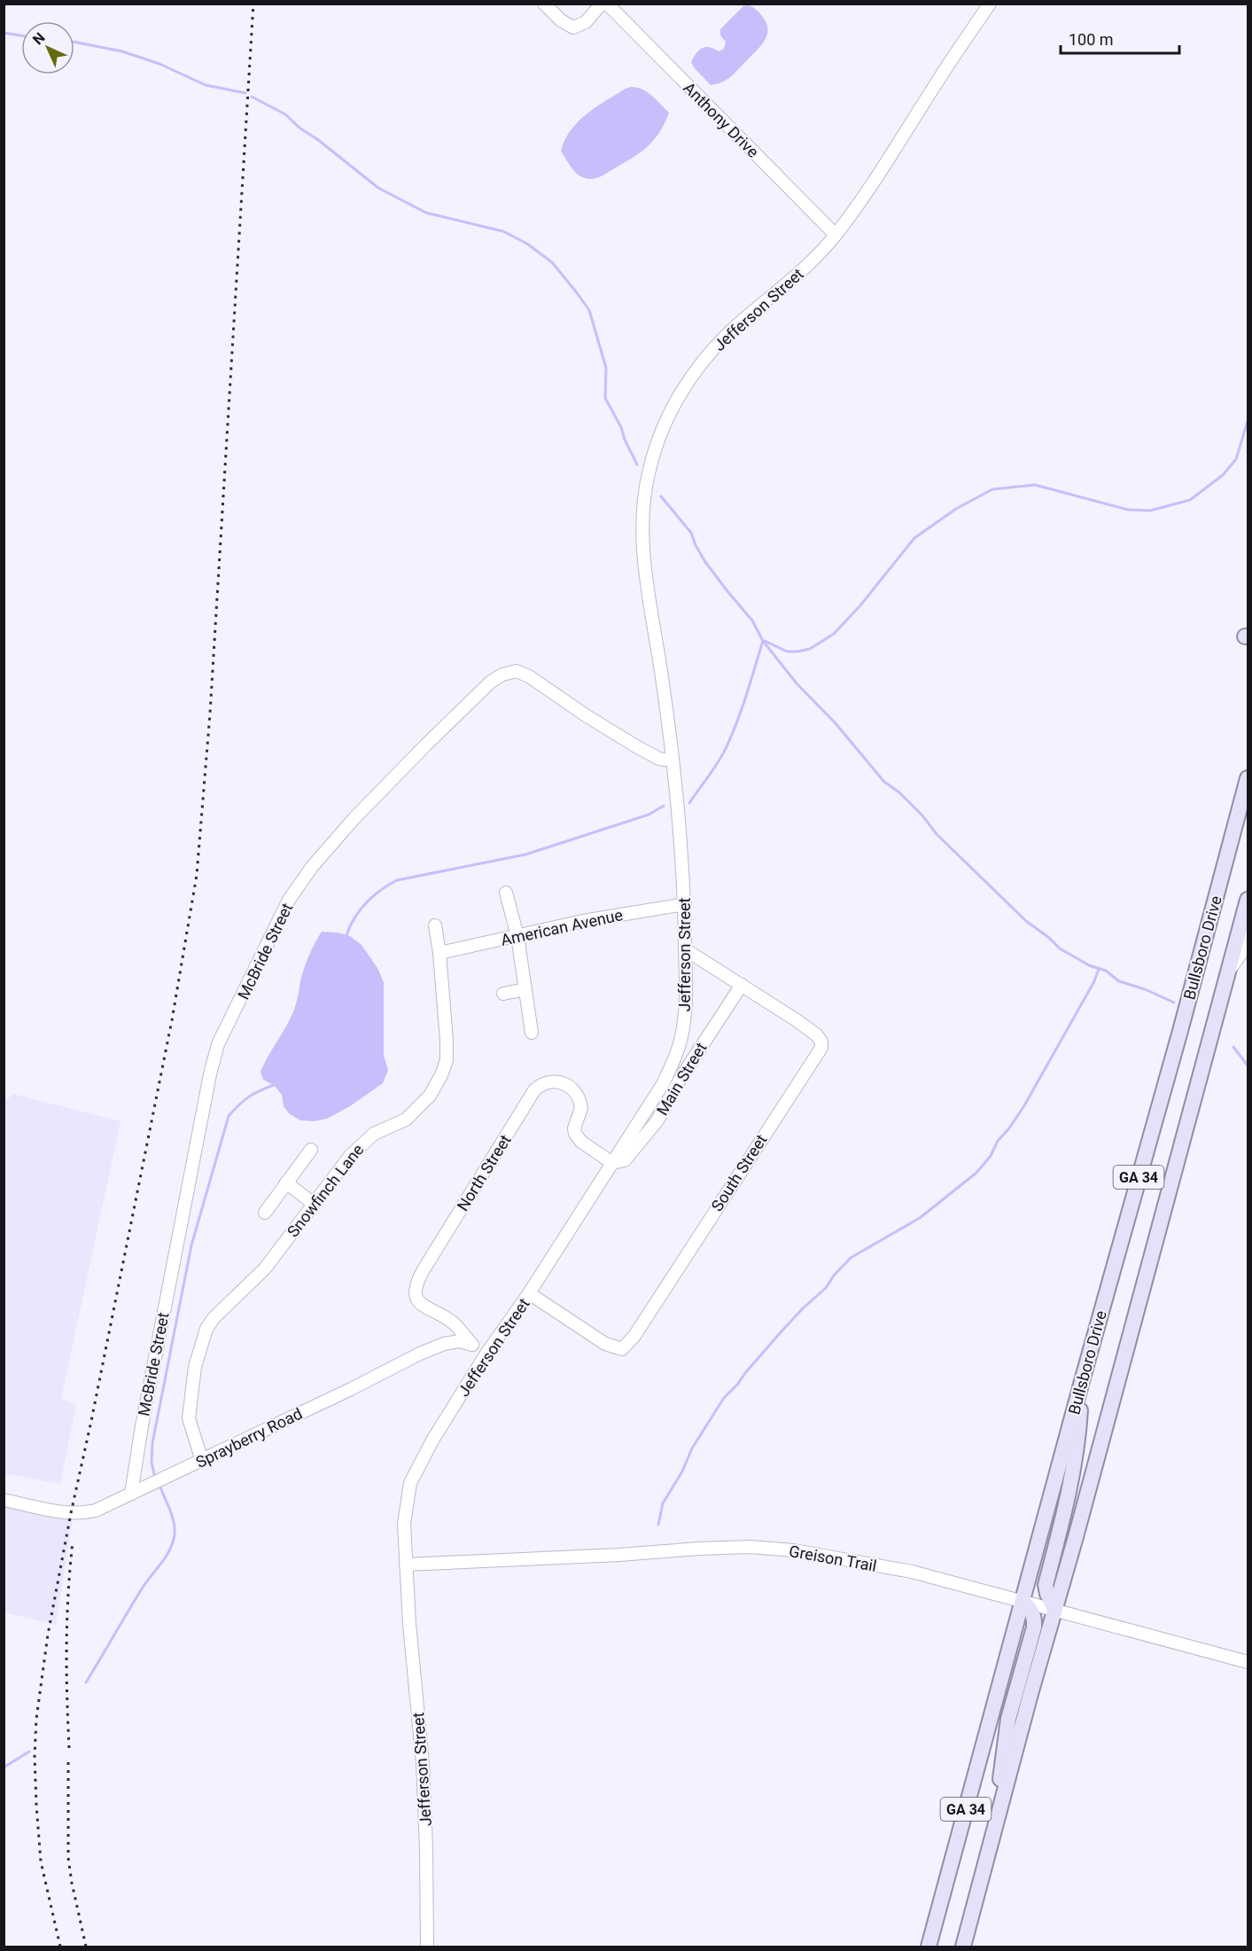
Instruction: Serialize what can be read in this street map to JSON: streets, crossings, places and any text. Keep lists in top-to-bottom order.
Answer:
{
  "streets": {
    "main road": ["Bullsboro Drive", "GA 34"],
    "street": [
      "Anthony Drive",
      "Jefferson Street",
      "American Avenue",
      "McBride Street",
      "Main Street",
      "North Street",
      "South Street",
      "Snowfinch Lane",
      "Sprayberry Road",
      "Greison Trail"
    ]
  },
  "crossings": [
    ["Anthony Drive", "Jefferson Street"],
    ["Jefferson Street", "American Avenue"],
    ["Jefferson Street", "McBride Street"],
    ["Jefferson Street", "Main Street"],
    ["Jefferson Street", "North Street"],
    ["Jefferson Street", "South Street"],
    ["Jefferson Street", "Sprayberry Road"],
    ["Jefferson Street", "Greison Trail"],
    ["American Avenue", "Snowfinch Lane"],
    ["Bullsboro Drive", "Greison Trail"],
    ["McBride Street", "Sprayberry Road"],
    ["Main Street", "North Street"],
    ["Main Street", "South Street"],
    ["North Street", "Sprayberry Road"],
    ["Snowfinch Lane", "Sprayberry Road"]
  ],
  "scale_bar": "100 m",
  "north": "top left"
}
